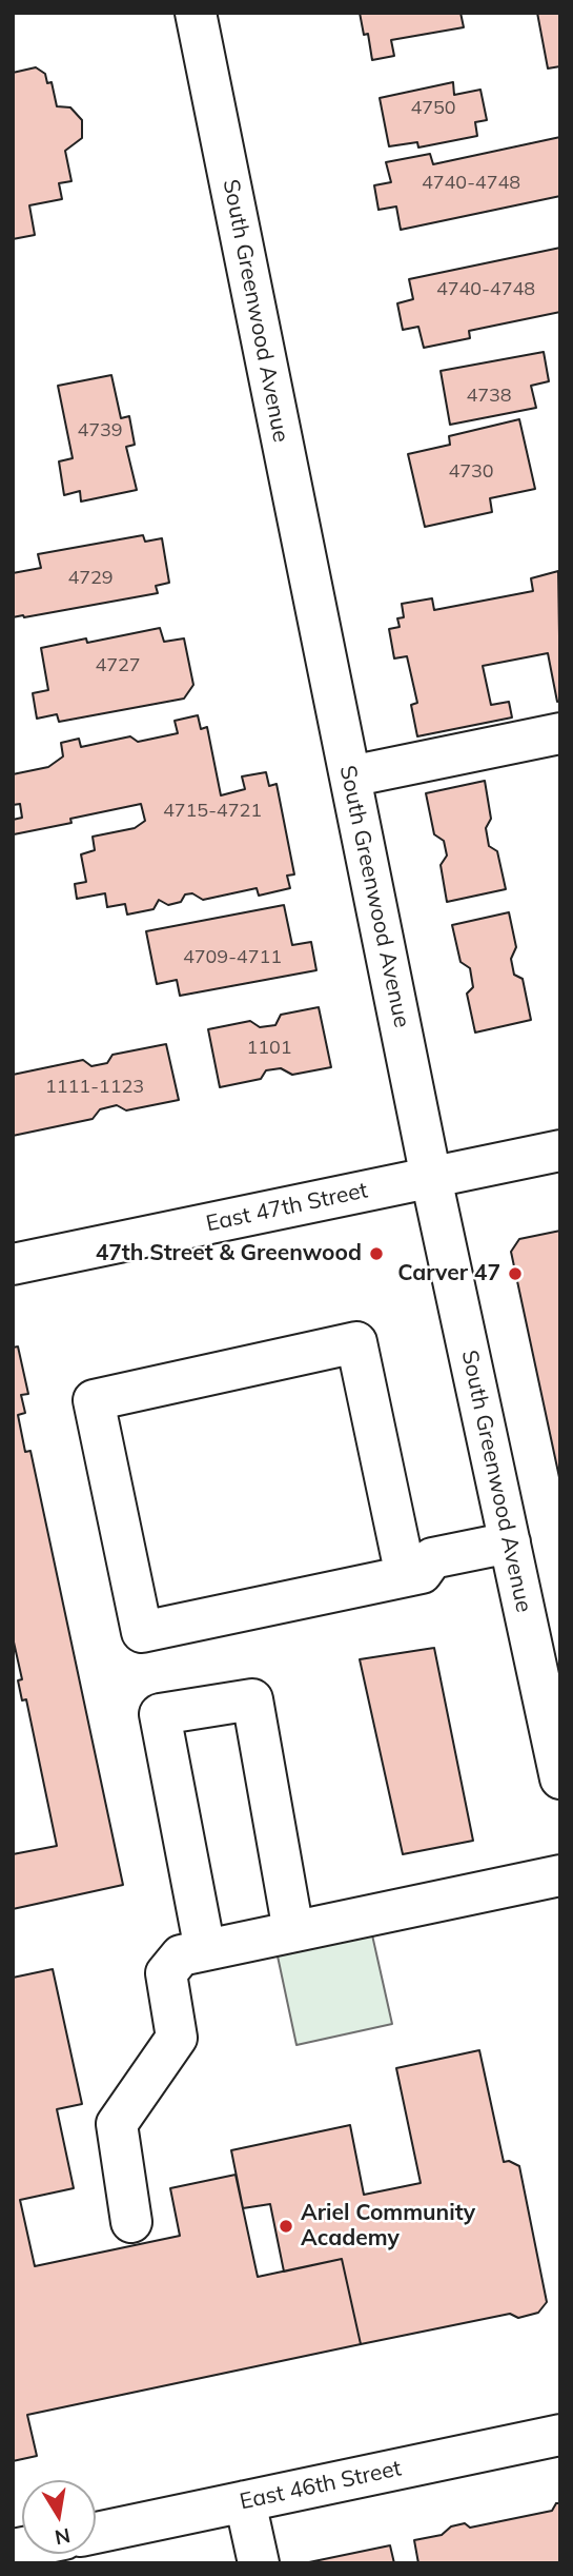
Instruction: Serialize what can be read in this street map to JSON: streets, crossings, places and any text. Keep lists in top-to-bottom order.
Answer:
{
  "streets": {
    "street": ["South Greenwood Avenue", "East 47th Street", "East 46th Street"]
  },
  "crossings": [
    ["South Greenwood Avenue", "East 47th Street"]
  ],
  "places": ["47th Street & Greenwood", "Carver 47", "Ariel Community Academy"],
  "house_numbers": [
    "4750",
    "4740-4748",
    "4740-4748",
    "4738",
    "4739",
    "4730",
    "4729",
    "4727",
    "4715-4721",
    "4709-4711",
    "1101",
    "1111-1123"
  ],
  "north": "bottom"
}
